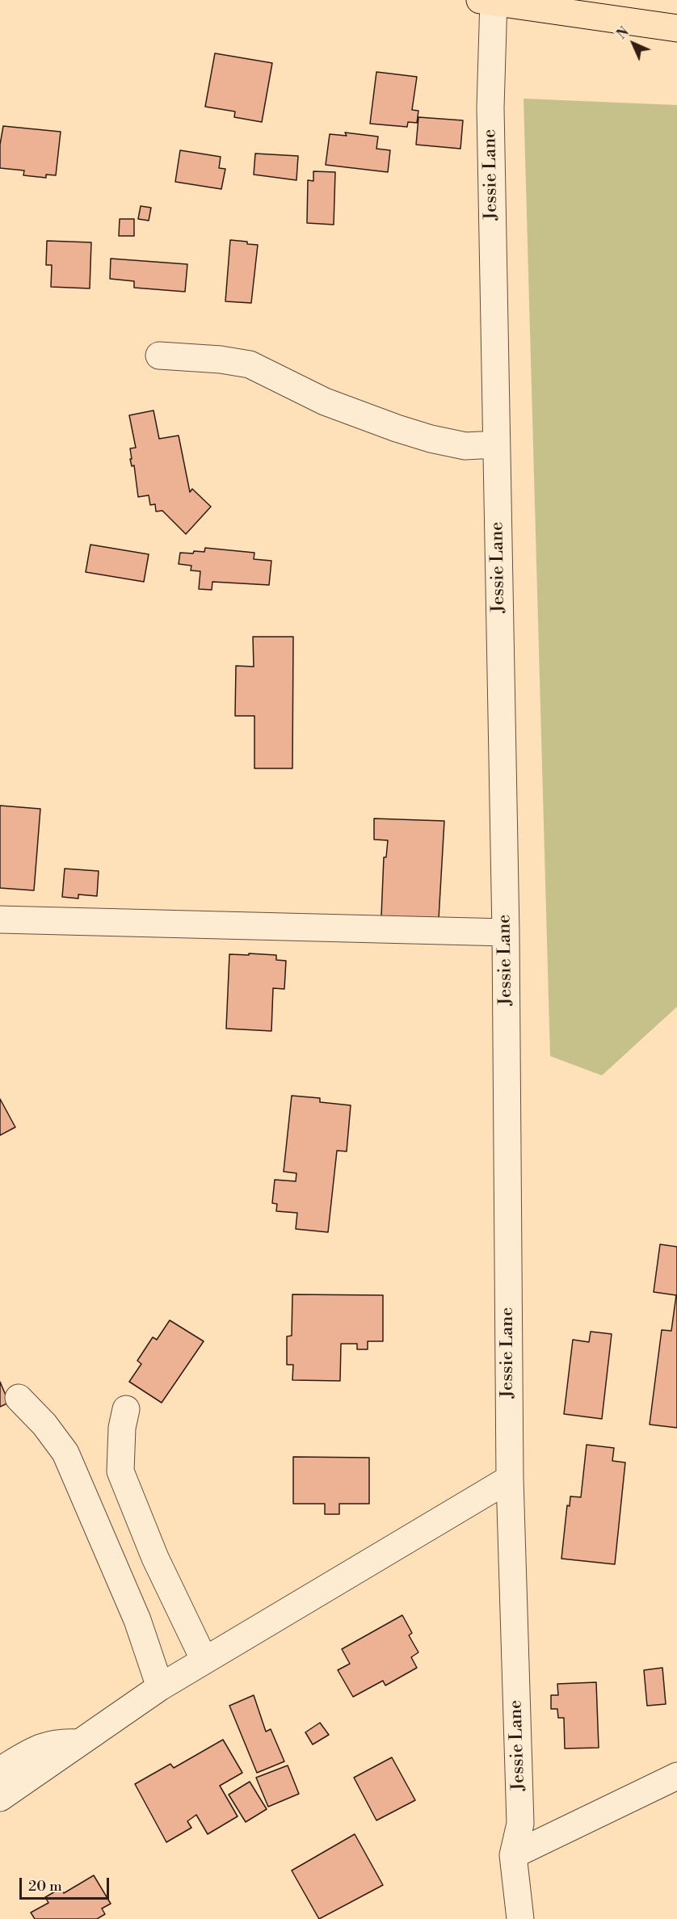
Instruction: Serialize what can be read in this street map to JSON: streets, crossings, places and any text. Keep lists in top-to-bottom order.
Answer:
{
  "streets": {
    "street": ["Jessie Lane"]
  },
  "scale_bar": "20 m",
  "north": "top left"
}
